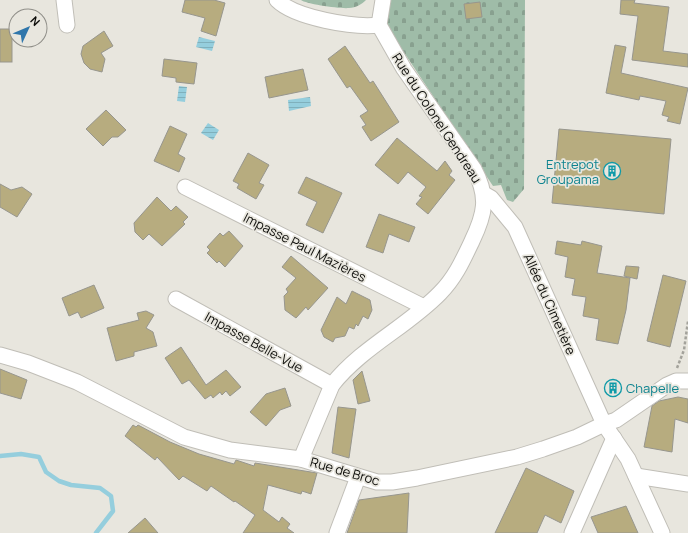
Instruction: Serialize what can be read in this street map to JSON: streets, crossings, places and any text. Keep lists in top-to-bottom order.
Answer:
{
  "streets": {
    "street": [
      "Rue du Colonel Gendreau",
      "Impasse Paul Mazières",
      "Allée du Cimetière",
      "Impasse Belle-Vue",
      "Rue de Broc"
    ]
  },
  "crossings": [
    ["Rue du Colonel Gendreau", "Impasse Paul Mazières"],
    ["Rue du Colonel Gendreau", "Allée du Cimetière"],
    ["Rue du Colonel Gendreau", "Impasse Belle-Vue"],
    ["Rue du Colonel Gendreau", "Rue de Broc"],
    ["Allée du Cimetière", "Rue de Broc"]
  ],
  "places": {
    "building": ["Entrepot Groupama", "Chapelle"]
  },
  "north": "top right"
}
